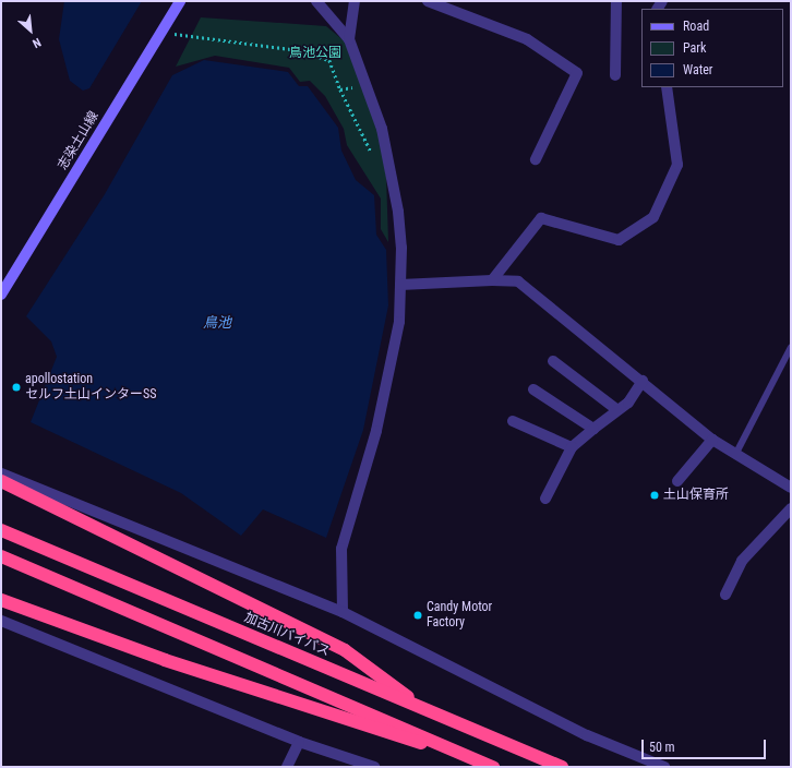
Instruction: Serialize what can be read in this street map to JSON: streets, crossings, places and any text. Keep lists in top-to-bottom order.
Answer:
{
  "streets": {
    "highway": ["加古川バイパス"],
    "main road": ["志染土山線"]
  },
  "water": ["鳥池"],
  "parks": ["鳥池公園"],
  "places": ["apollostation セルフ土山インターSS", "土山保育所", "Candy Motor Factory"],
  "legend": ["Road", "Park", "Water"],
  "scale_bar": "50 m",
  "north": "bottom right"
}
